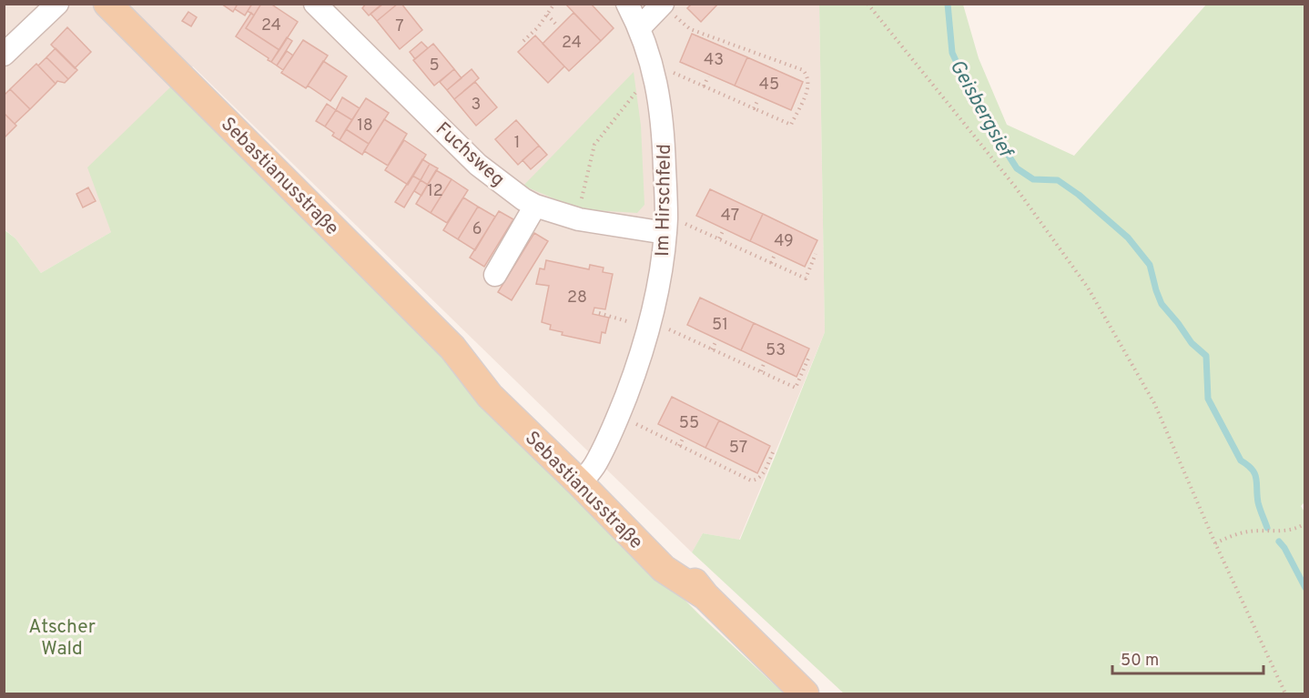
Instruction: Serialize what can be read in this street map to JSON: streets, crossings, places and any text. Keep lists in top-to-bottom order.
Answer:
{
  "streets": {
    "main road": ["Sebastianusstraße"],
    "street": ["Fuchsweg", "Im Hirschfeld"]
  },
  "crossings": [
    ["Fuchsweg", "Im Hirschfeld"],
    ["Sebastianusstraße", "Im Hirschfeld"]
  ],
  "water": ["Geisbergsief"],
  "parks": ["Atscher Wald"],
  "house_numbers": [
    "24",
    "7",
    "24",
    "43",
    "5",
    "45",
    "3",
    "18",
    "1",
    "12",
    "47",
    "6",
    "49",
    "28",
    "51",
    "53",
    "55",
    "57"
  ],
  "scale_bar": "50 m"
}
